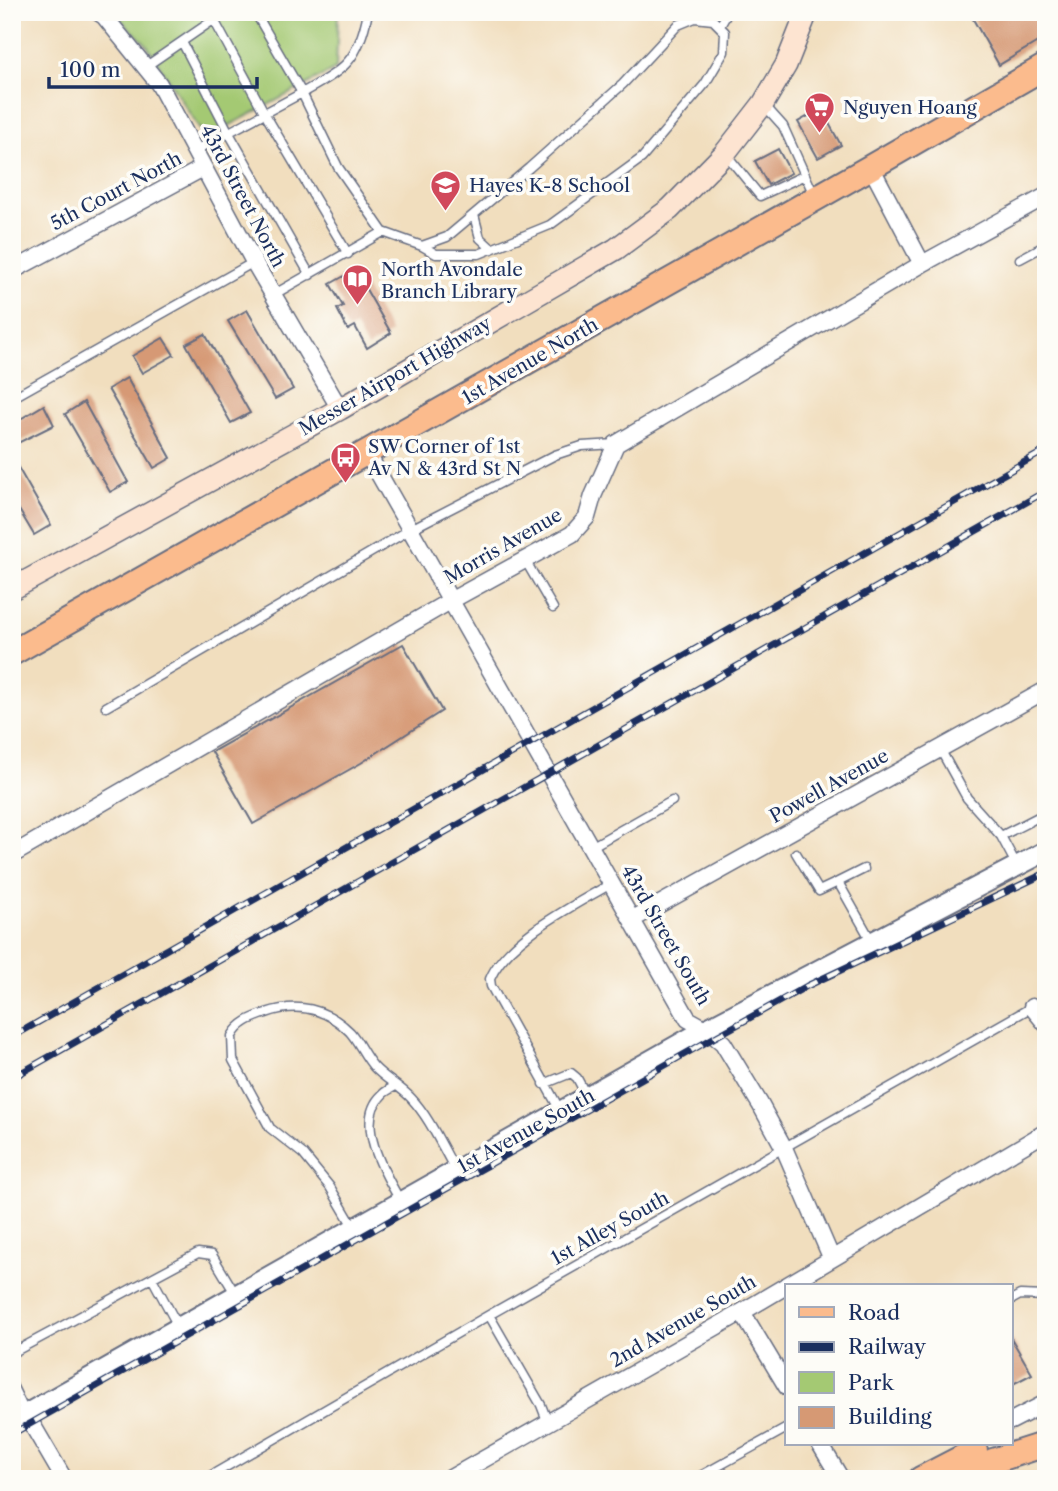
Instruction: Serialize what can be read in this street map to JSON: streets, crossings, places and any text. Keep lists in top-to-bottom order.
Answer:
{
  "streets": {
    "main road": ["1st Avenue North", "Messer Airport Highway"],
    "street": [
      "5th Court North",
      "43rd Street North",
      "Morris Avenue",
      "Powell Avenue",
      "43rd Street South",
      "1st Avenue South",
      "2nd Avenue South"
    ],
    "lane": ["1st Alley South"]
  },
  "crossings": [
    ["5th Court North", "43rd Street North"],
    ["43rd Street North", "Messer Airport Highway"],
    ["Morris Avenue", "43rd Street South"],
    ["Powell Avenue", "43rd Street South"],
    ["43rd Street South", "1st Avenue South"],
    ["43rd Street South", "1st Alley South"],
    ["43rd Street South", "2nd Avenue South"]
  ],
  "places": {
    "supermarket": ["Nguyen Hoang"],
    "school or university": ["Hayes K-8 School"],
    "library": ["North Avondale Branch Library"],
    "bus stop": ["SW Corner of 1st Av N & 43rd St N"]
  },
  "legend": [
    "Road",
    "Railway",
    "Park",
    "Building"
  ],
  "scale_bar": "100 m"
}
